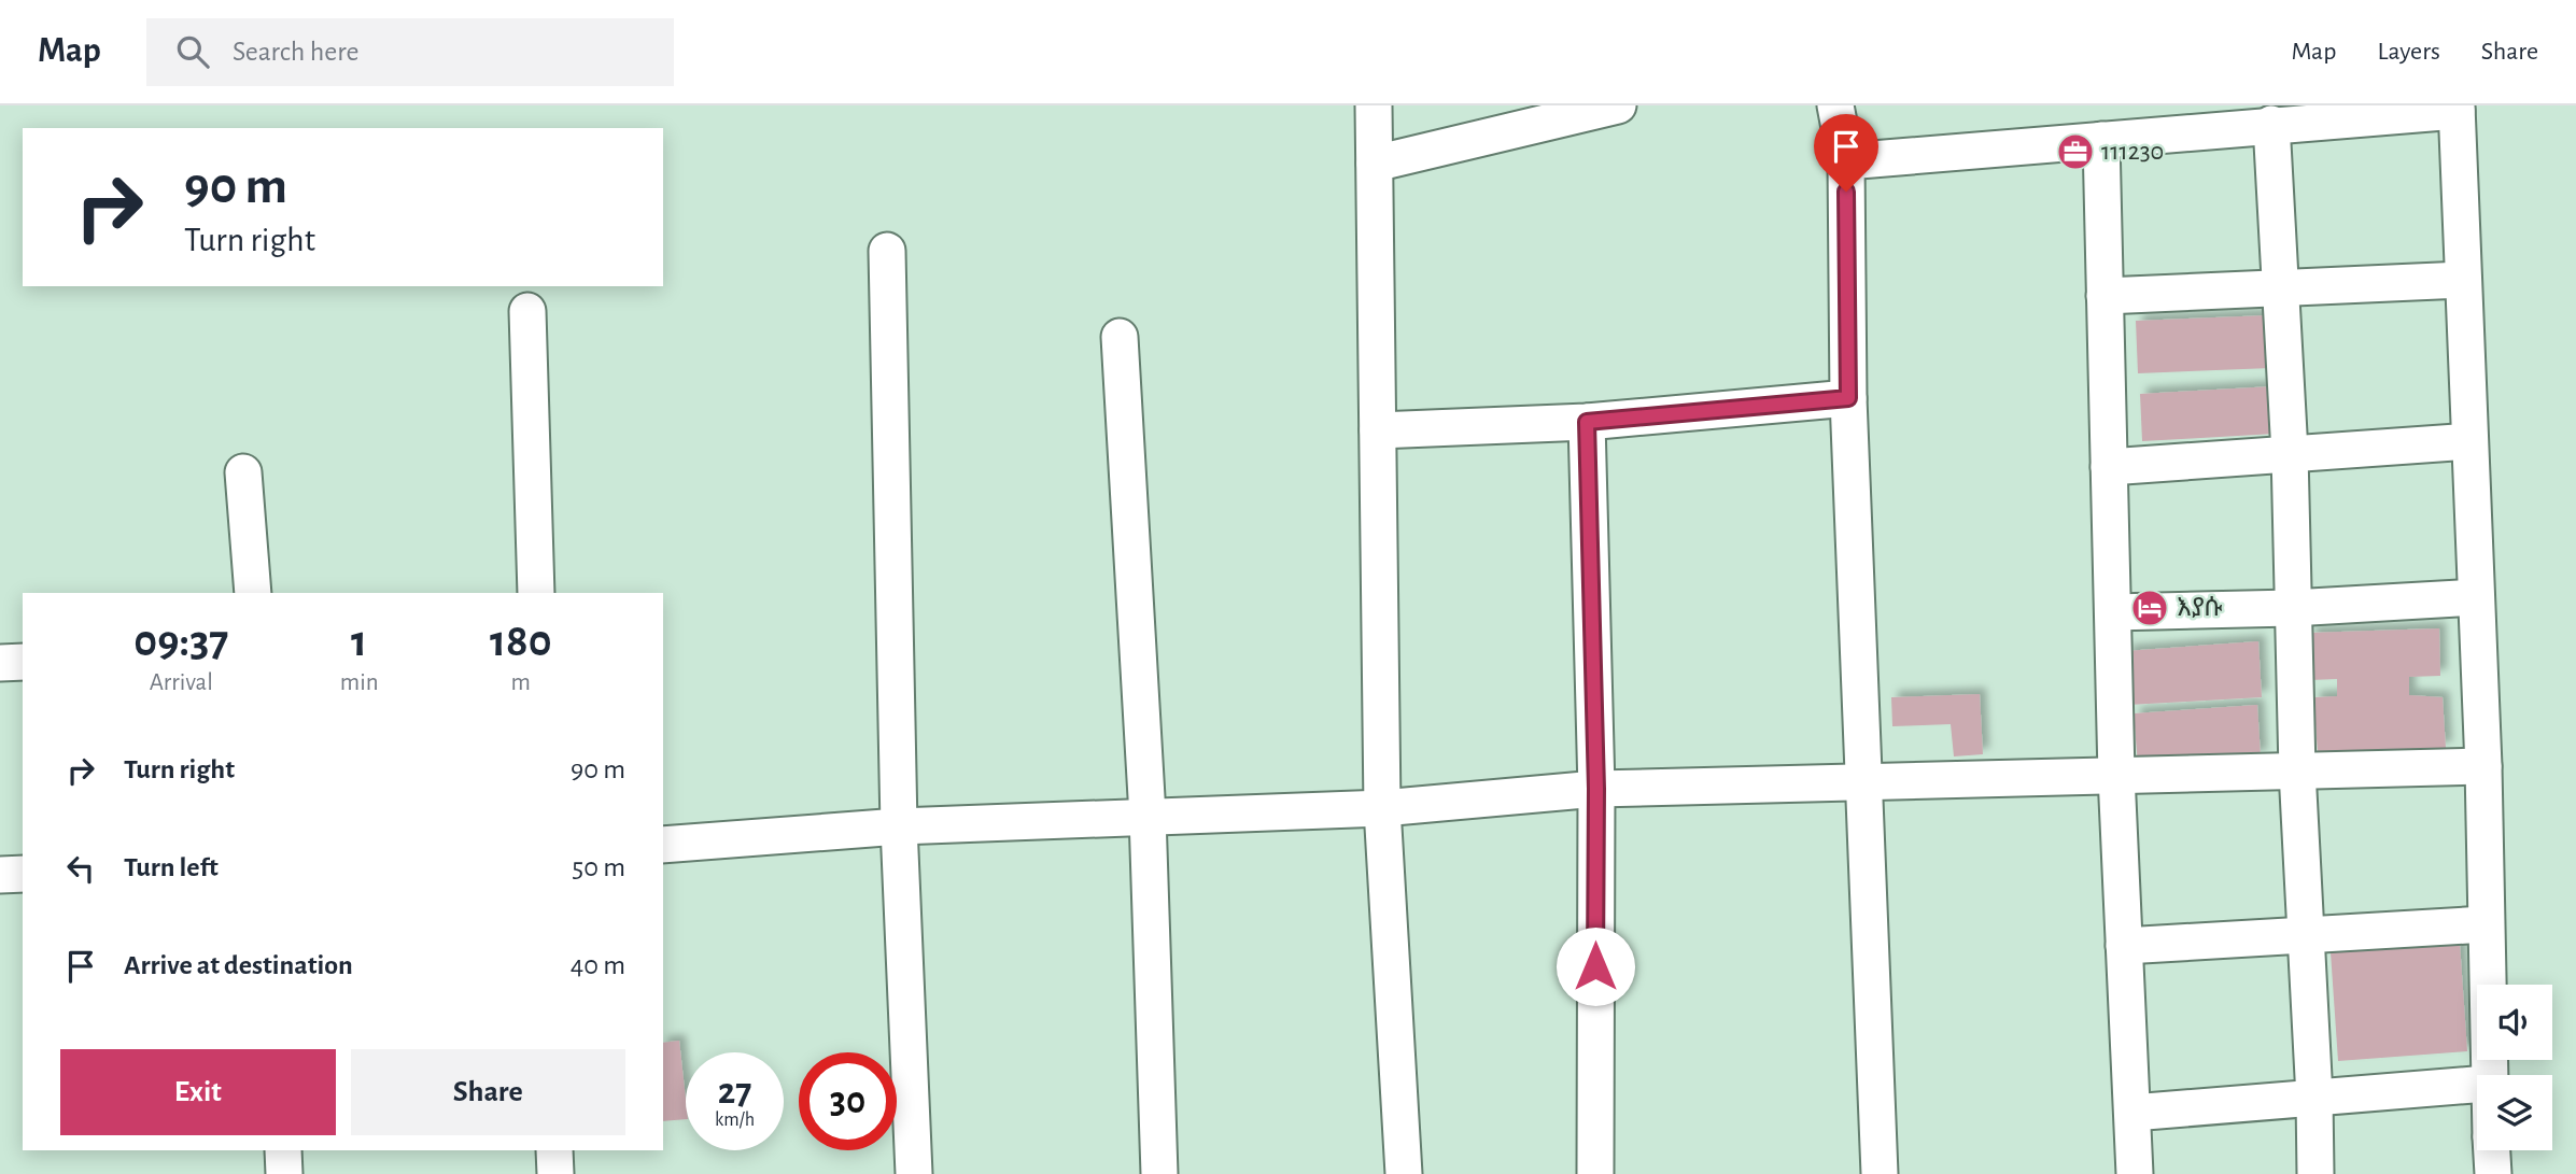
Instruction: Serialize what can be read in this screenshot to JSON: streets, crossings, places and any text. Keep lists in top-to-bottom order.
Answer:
{
  "places": {
    "office": ["111230"],
    "hotel": ["እያሱ"]
  },
  "page": {
    "header": "Map",
    "search": "Search here",
    "nav": ["Map", "Layers", "Share"],
    "turn": ["90 m", "Turn right"],
    "eta": [
      "09:37",
      "Arrival",
      "1",
      "min",
      "180",
      "m"
    ],
    "list": [
      {
        "name": "Turn right",
        "value": "90 m"
      },
      {
        "name": "Turn left",
        "value": "50 m"
      },
      {
        "name": "Arrive at destination",
        "value": "40 m"
      }
    ],
    "buttons": ["Exit", "Share"],
    "speed": "27 km/h",
    "limit": "30"
  }
}
